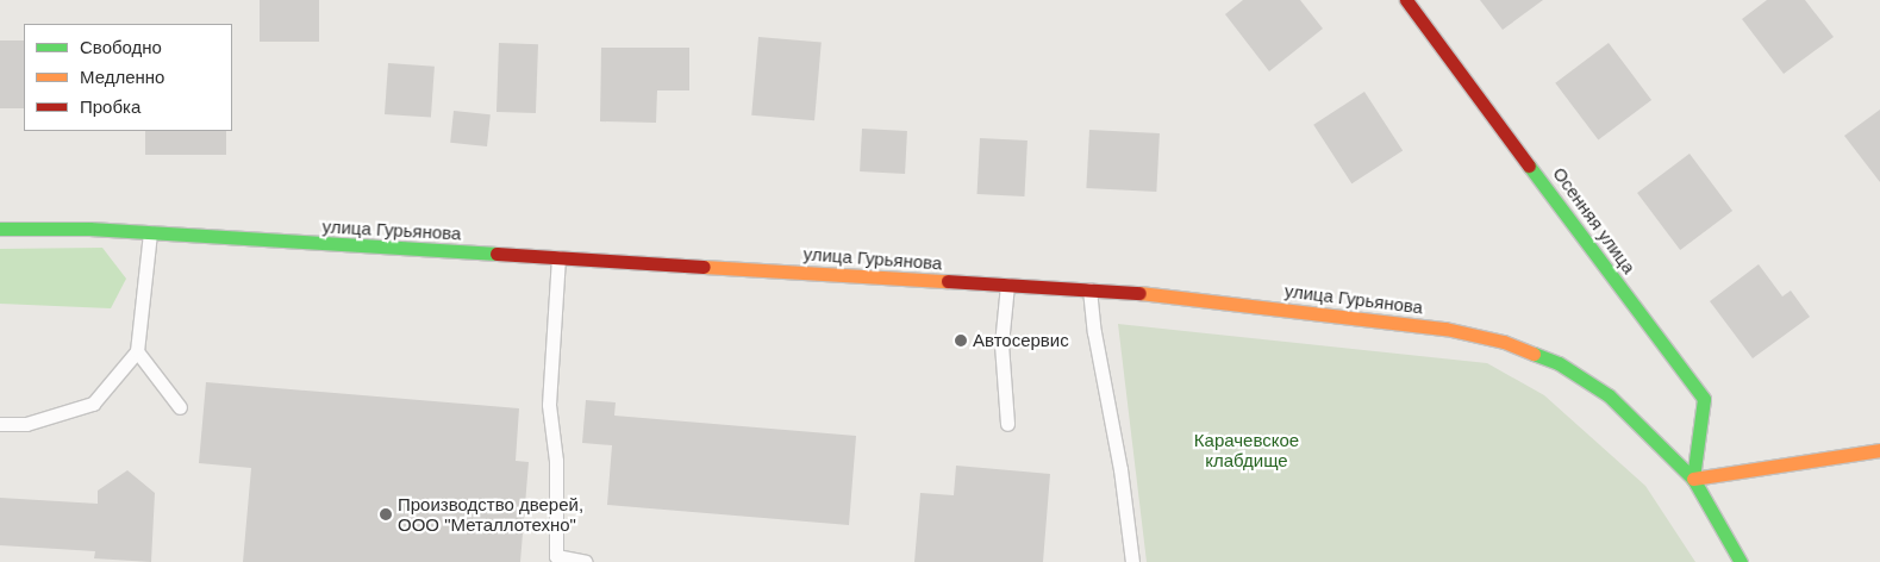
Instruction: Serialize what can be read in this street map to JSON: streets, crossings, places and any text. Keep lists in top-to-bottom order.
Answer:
{
  "streets": {
    "street": ["Осенняя улица", "улица Гурьянова"]
  },
  "crossings": [
    ["Осенняя улица", "улица Гурьянова"]
  ],
  "parks": ["Карачевское клабдище"],
  "places": ["Автосервис", "Производство дверей, ООО \"Металлотехно\""],
  "legend": ["Свободно", "Медленно", "Пробка"]
}
